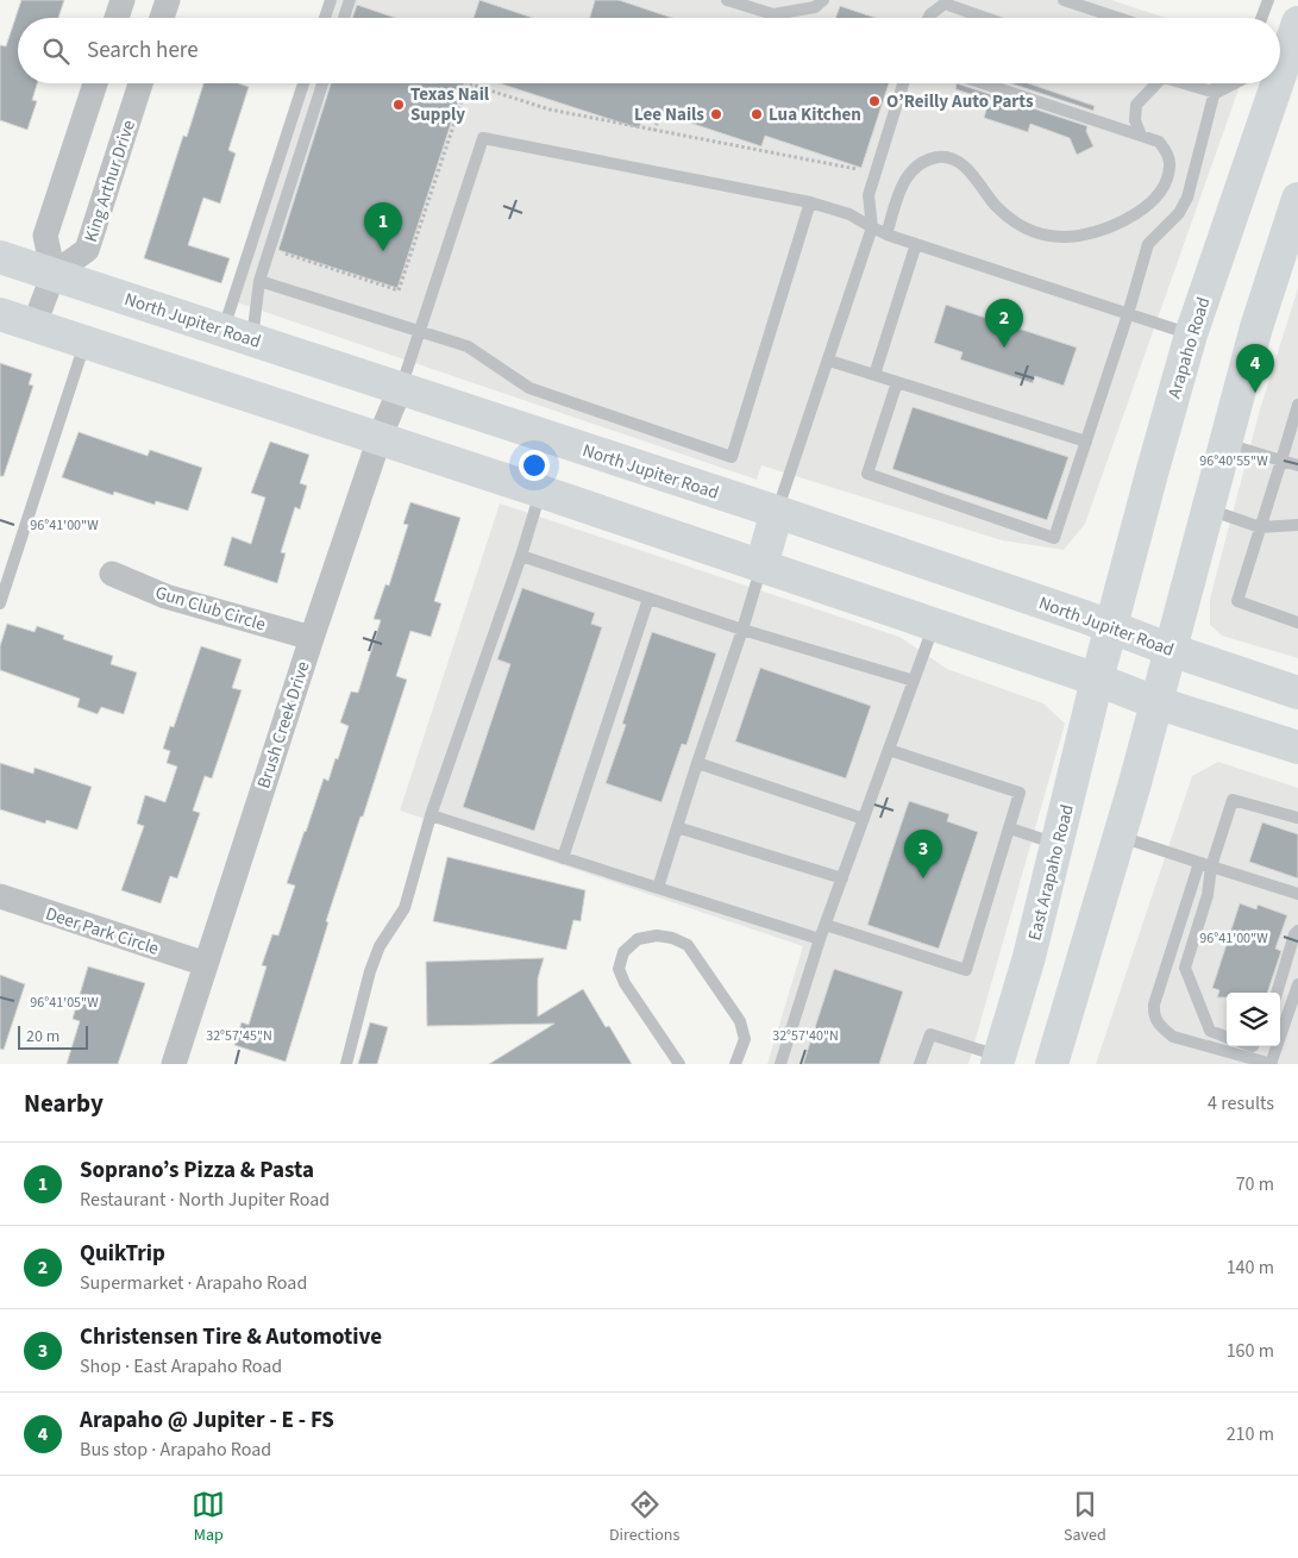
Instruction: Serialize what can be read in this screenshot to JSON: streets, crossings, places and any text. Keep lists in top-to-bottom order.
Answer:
{
  "streets": {
    "main road": ["North Jupiter Road", "Arapaho Road", "East Arapaho Road"],
    "street": [
      "King Arthur Drive",
      "Gun Club Circle",
      "Brush Creek Drive",
      "Deer Park Circle"
    ]
  },
  "crossings": [
    ["King Arthur Drive", "North Jupiter Road"],
    ["North Jupiter Road", "Arapaho Road"],
    ["North Jupiter Road", "Brush Creek Drive"],
    ["Arapaho Road", "East Arapaho Road"],
    ["Gun Club Circle", "Brush Creek Drive"],
    ["Brush Creek Drive", "Deer Park Circle"]
  ],
  "places": [
    "O’Reilly Auto Parts",
    "Texas Nail Supply",
    "Lee Nails",
    "Lua Kitchen"
  ],
  "scale_bar": "20 m",
  "page": {
    "search": "Search here",
    "pins": [
      "1",
      "2",
      "4",
      "3"
    ],
    "scale": "20 m",
    "heading": ["Nearby", "4 results"],
    "list": [
      {
        "mark": "1",
        "name": "Soprano’s Pizza & Pasta",
        "note": "Restaurant · North Jupiter Road",
        "value": "70 m"
      },
      {
        "mark": "2",
        "name": "QuikTrip",
        "note": "Supermarket · Arapaho Road",
        "value": "140 m"
      },
      {
        "mark": "3",
        "name": "Christensen Tire & Automotive",
        "note": "Shop · East Arapaho Road",
        "value": "160 m"
      },
      {
        "mark": "4",
        "name": "Arapaho @ Jupiter - E - FS",
        "note": "Bus stop · Arapaho Road",
        "value": "210 m"
      }
    ],
    "nav": ["Map", "Directions", "Saved"]
  },
  "coordinates": [
    "96°40'55\"W",
    "96°41'00\"W",
    "96°41'05\"W",
    "32°57'45\"N",
    "32°57'40\"N"
  ]
}
